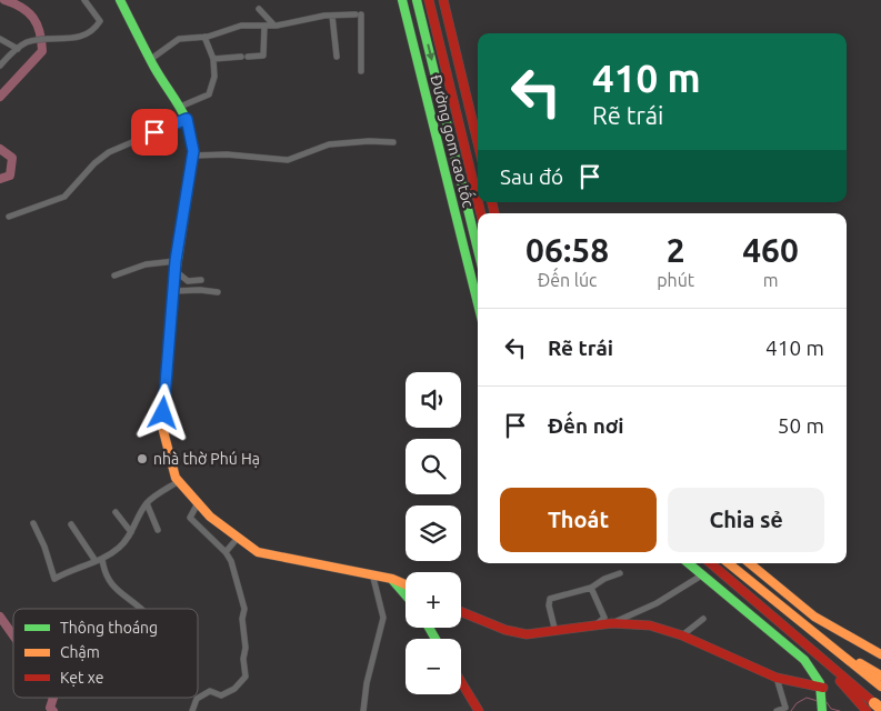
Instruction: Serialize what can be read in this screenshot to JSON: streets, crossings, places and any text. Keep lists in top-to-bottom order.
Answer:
{
  "streets": {
    "main road": ["Đường gom cao tốc"]
  },
  "places": ["nhà thờ Phú Hạ"],
  "legend": ["Thông thoáng", "Chậm", "Kẹt xe"],
  "page": {
    "turn": ["410 m", "Rẽ trái"],
    "then": "Sau đó",
    "eta": [
      "06:58",
      "Đến lúc",
      "2",
      "phút",
      "460",
      "m"
    ],
    "list": [
      {
        "name": "Rẽ trái",
        "value": "410 m"
      },
      {
        "name": "Đến nơi",
        "value": "50 m"
      }
    ],
    "map_buttons": ["+", "−"],
    "buttons": ["Thoát", "Chia sẻ"]
  }
}
